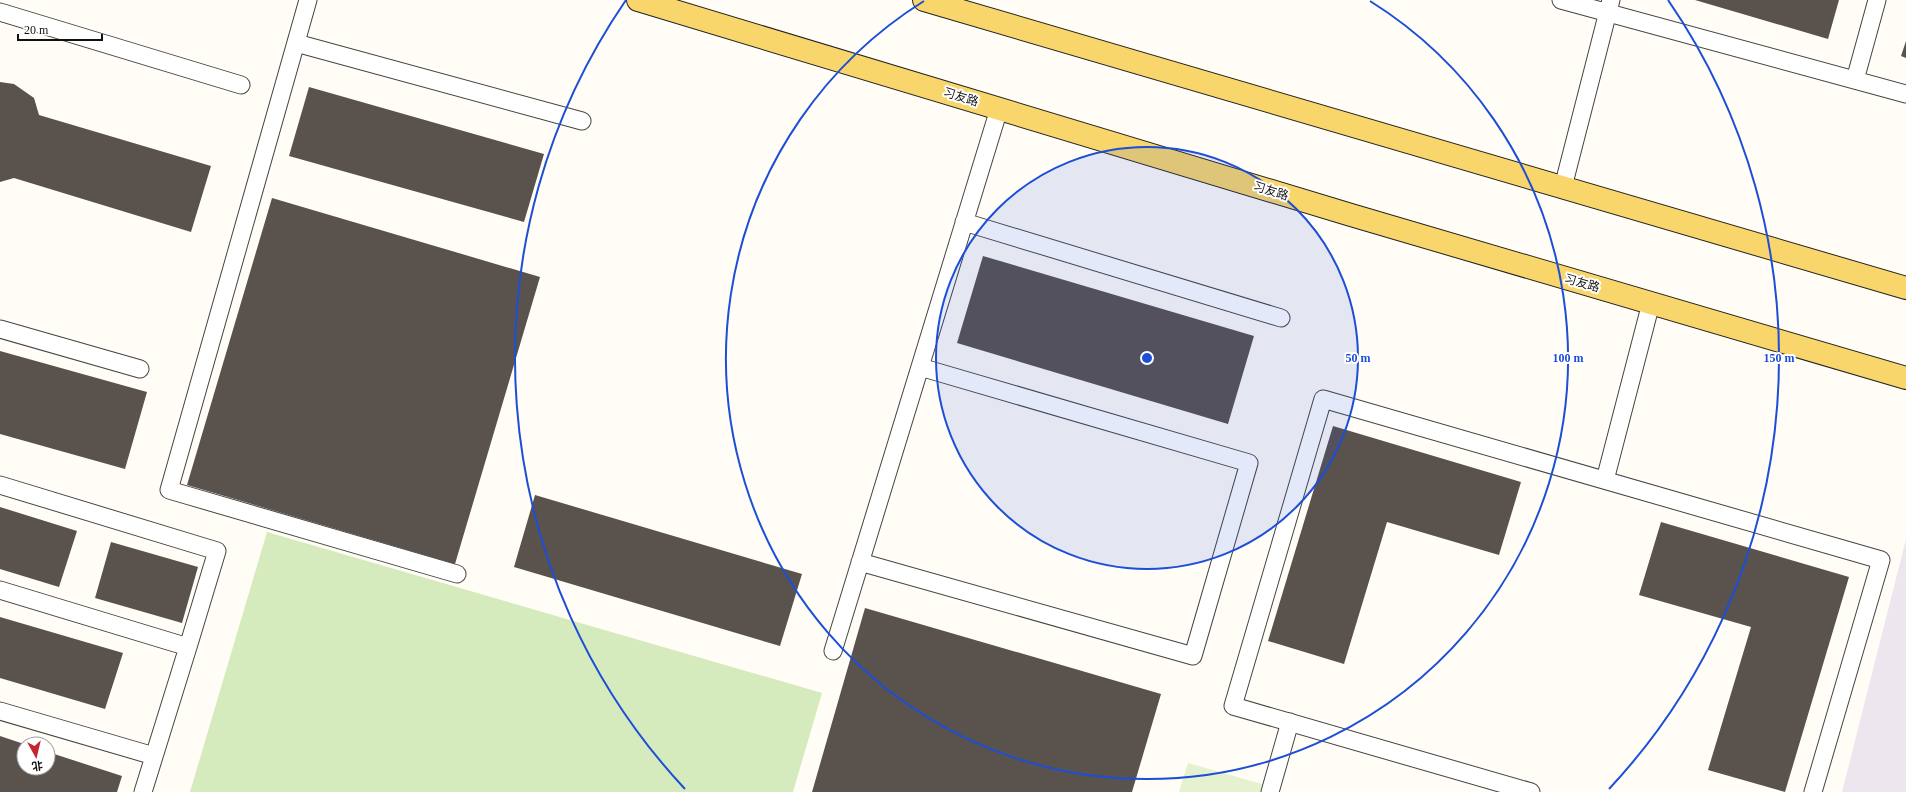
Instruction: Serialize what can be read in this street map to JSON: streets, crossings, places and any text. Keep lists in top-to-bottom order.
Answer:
{
  "streets": {
    "main road": ["习友路"]
  },
  "scale_bar": "20 m",
  "north": "bottom",
  "rings": ["50 m", "100 m", "150 m"]
}
